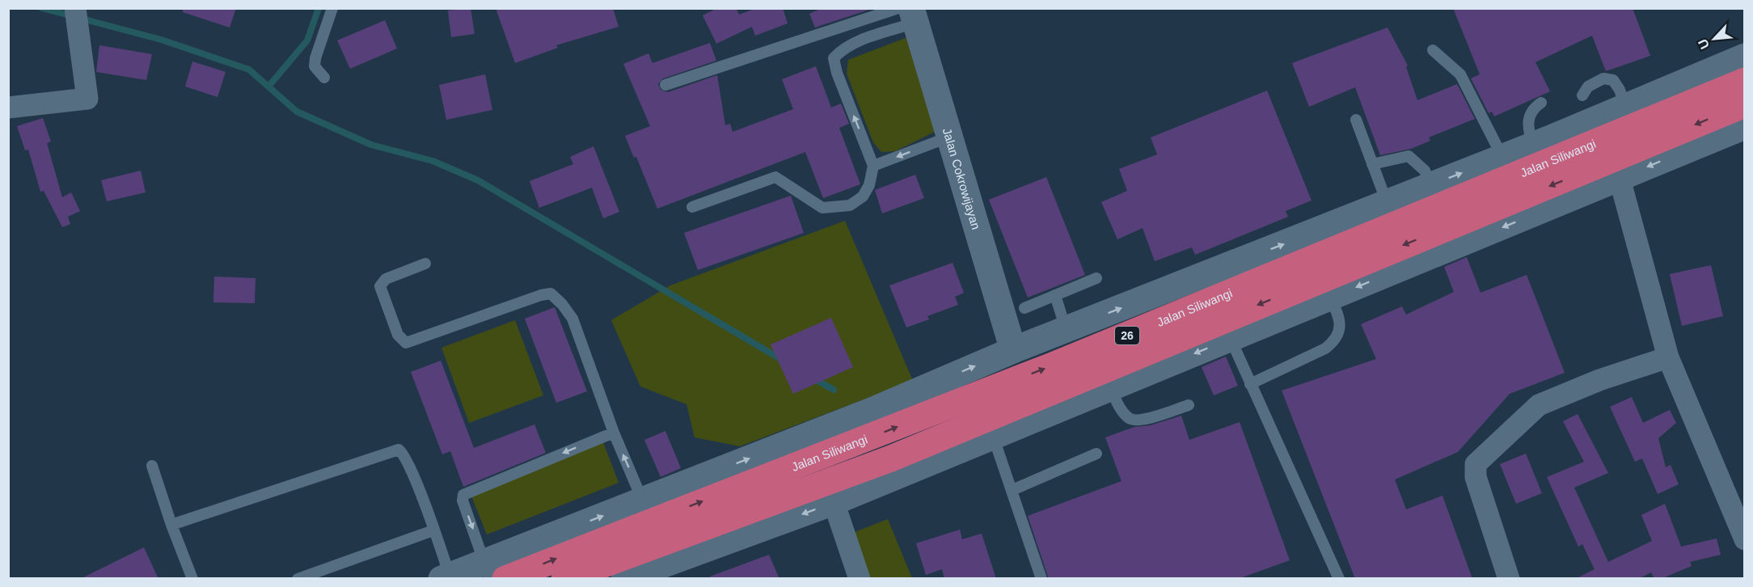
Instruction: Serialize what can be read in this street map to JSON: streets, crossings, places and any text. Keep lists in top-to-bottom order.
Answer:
{
  "streets": {
    "highway": ["Jalan Siliwangi", "26"],
    "street": ["Jalan Cokrowijayan"]
  },
  "north": "bottom left"
}
